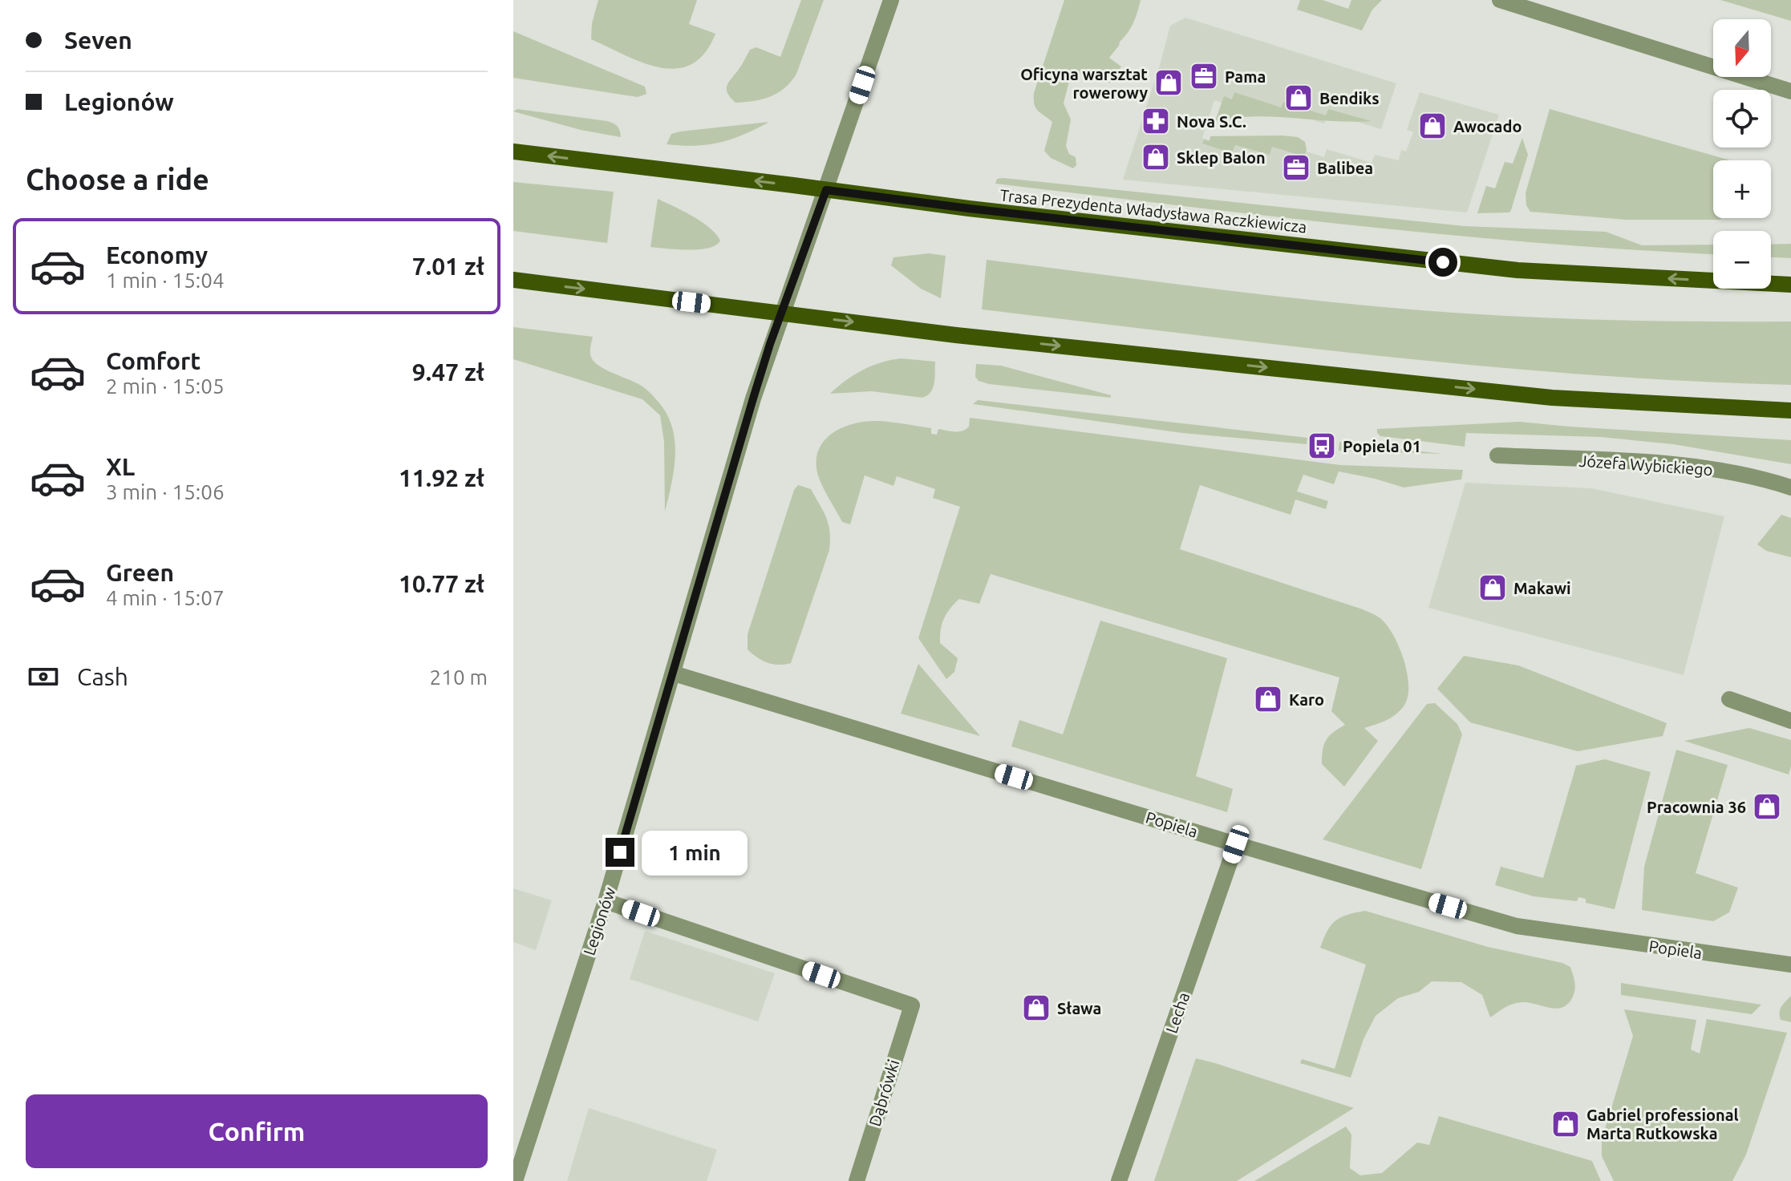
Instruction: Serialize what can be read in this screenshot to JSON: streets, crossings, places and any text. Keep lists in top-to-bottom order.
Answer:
{
  "streets": {
    "main road": ["Trasa Prezydenta Władysława Raczkiewicza"],
    "street": [
      "Józefa Wybickiego",
      "Popiela",
      "Legionów",
      "Lecha",
      "Dąbrówki"
    ]
  },
  "crossings": [
    ["Trasa Prezydenta Władysława Raczkiewicza", "Legionów"],
    ["Popiela", "Legionów"],
    ["Popiela", "Lecha"],
    ["Legionów", "Dąbrówki"]
  ],
  "places": {
    "office": ["Pama", "Balibea"],
    "shop": [
      "Oficyna warsztat rowerowy",
      "Bendiks",
      "Awocado",
      "Sklep Balon",
      "Makawi",
      "Karo",
      "Pracownia 36",
      "Sława",
      "Gabriel professional Marta Rutkowska"
    ],
    "pharmacy": ["Nova S.C."],
    "bus stop": ["Popiela 01"]
  },
  "north": "bottom",
  "page": {
    "banner": ["Seven", "Legionów"],
    "map_buttons": ["+", "−"],
    "heading": "Choose a ride",
    "list": [
      {
        "name": "Economy",
        "note": "1 min · 15:04",
        "value": "7.01 zł"
      },
      {
        "name": "Comfort",
        "note": "2 min · 15:05",
        "value": "9.47 zł"
      },
      {
        "name": "XL",
        "note": "3 min · 15:06",
        "value": "11.92 zł"
      },
      {
        "name": "Green",
        "note": "4 min · 15:07",
        "value": "10.77 zł"
      }
    ],
    "pay": ["Cash", "210 m"],
    "bubble": "1 min",
    "buttons": "Confirm"
  }
}
